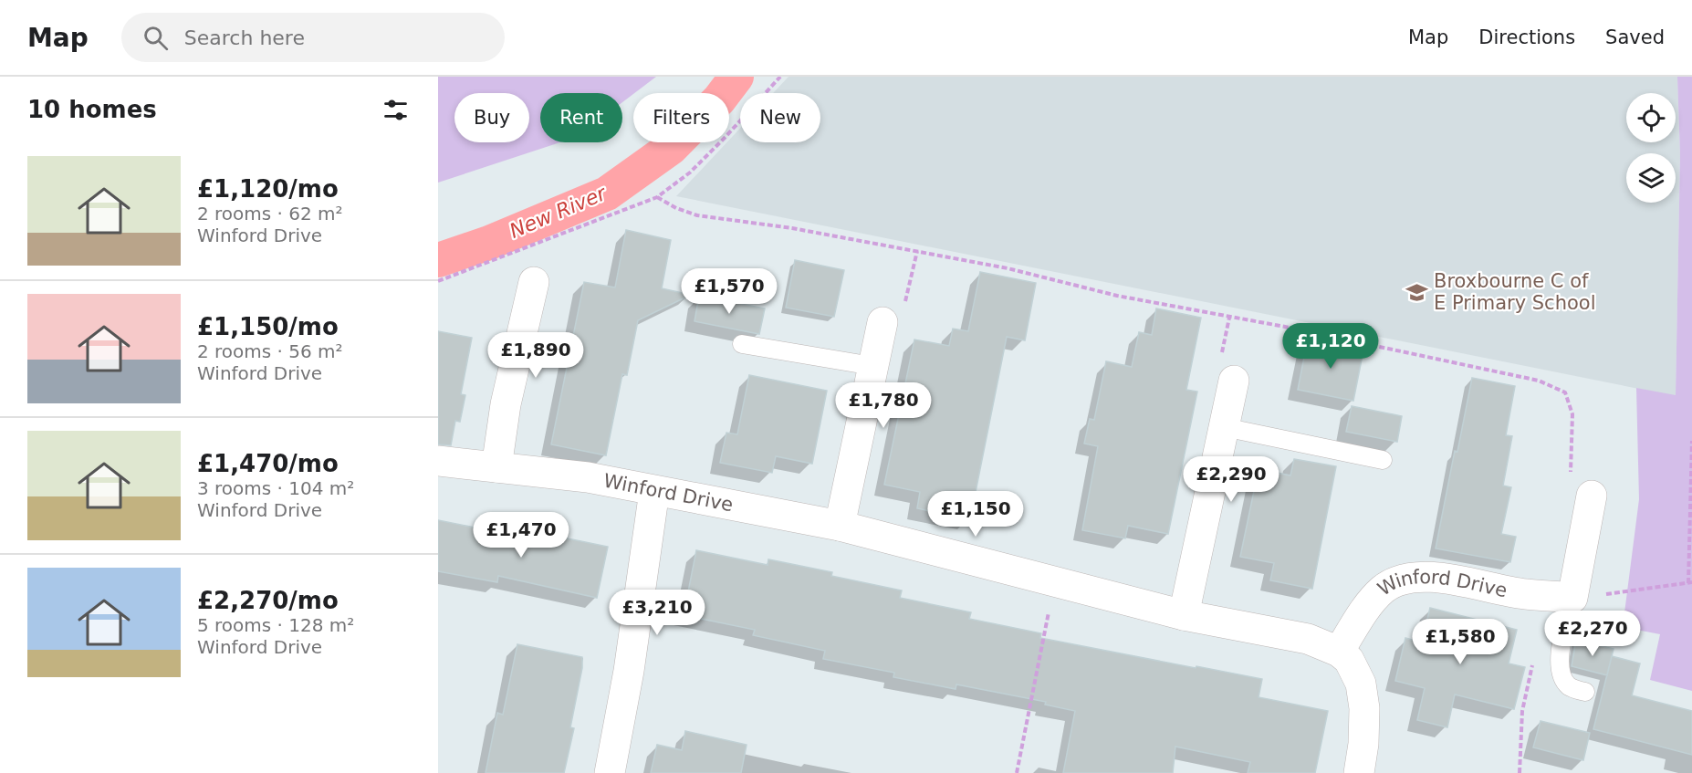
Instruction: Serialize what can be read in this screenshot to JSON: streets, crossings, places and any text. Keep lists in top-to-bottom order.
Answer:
{
  "streets": {
    "street": ["Winford Drive"]
  },
  "water": ["New River"],
  "places": {
    "school or university": ["Broxbourne C of E Primary School"]
  },
  "page": {
    "header": "Map",
    "search": "Search here",
    "nav": ["Map", "Directions", "Saved"],
    "heading": "10 homes",
    "chip": [
      "Buy",
      "Rent",
      "Filters",
      "New"
    ],
    "list": [
      {
        "name": "£1,120/mo",
        "note": "2 rooms · 62 m² · Winford Drive"
      },
      {
        "name": "£1,150/mo",
        "note": "2 rooms · 56 m² · Winford Drive"
      },
      {
        "name": "£1,470/mo",
        "note": "3 rooms · 104 m² · Winford Drive"
      },
      {
        "name": "£2,270/mo",
        "note": "5 rooms · 128 m² · Winford Drive"
      }
    ],
    "price": [
      "£1,570",
      "£1,120",
      "£1,890",
      "£1,780",
      "£2,290",
      "£1,150",
      "£1,470",
      "£3,210",
      "£2,270",
      "£1,580"
    ]
  }
}
